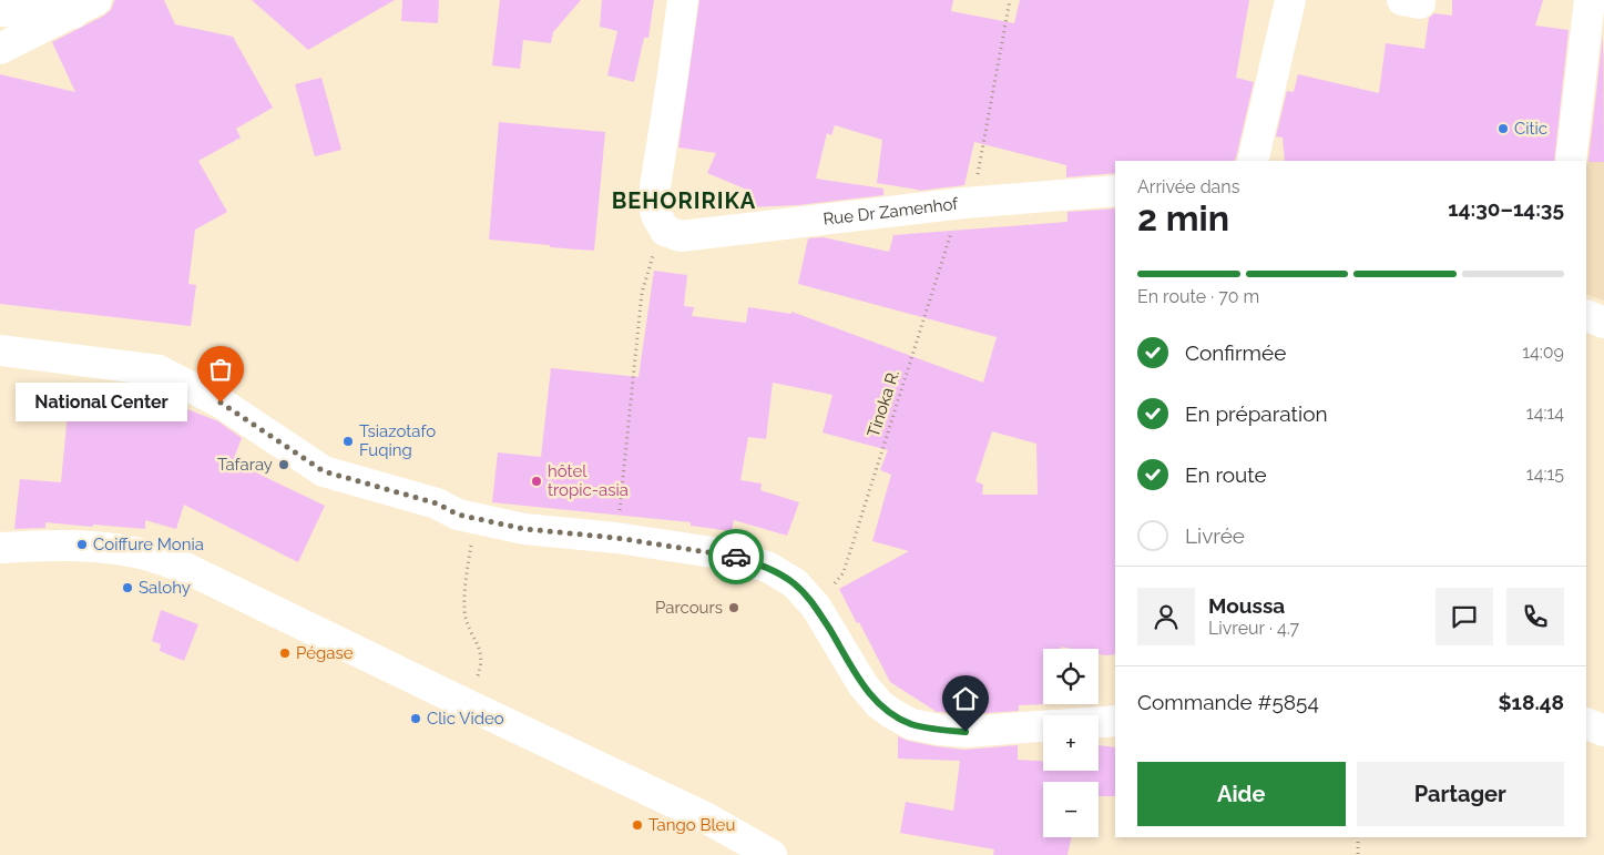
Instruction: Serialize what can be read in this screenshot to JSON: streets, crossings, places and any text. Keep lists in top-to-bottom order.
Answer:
{
  "streets": {
    "street": ["Rue Dr Zamenhof"],
    "path": ["Tinoka R."]
  },
  "crossings": [
    ["Rue Dr Zamenhof", "Tinoka R."]
  ],
  "districts": ["BEHORIRIKA"],
  "places": [
    "Citic",
    "National Center",
    "Tsiazotafo Fuqing",
    "Tafaray",
    "hôtel tropic-asia",
    "Coiffure Monia",
    "Salohy",
    "Parcours",
    "Pégase",
    "Clic Video",
    "Tango Bleu"
  ],
  "page": {
    "heading": ["2 min", "Arrivée dans", "14:30–14:35"],
    "panel": [
      "Moussa",
      "Livreur · 4.7",
      "Commande #5854",
      "$18.48"
    ],
    "bar": "En route · 70 m",
    "list": [
      ["Confirmée", "14:09"],
      ["En préparation", "14:14"],
      ["En route", "14:15"],
      "Livrée"
    ],
    "bubble": "National Center",
    "map_buttons": ["+", "−"],
    "buttons": ["Aide", "Partager"]
  }
}
